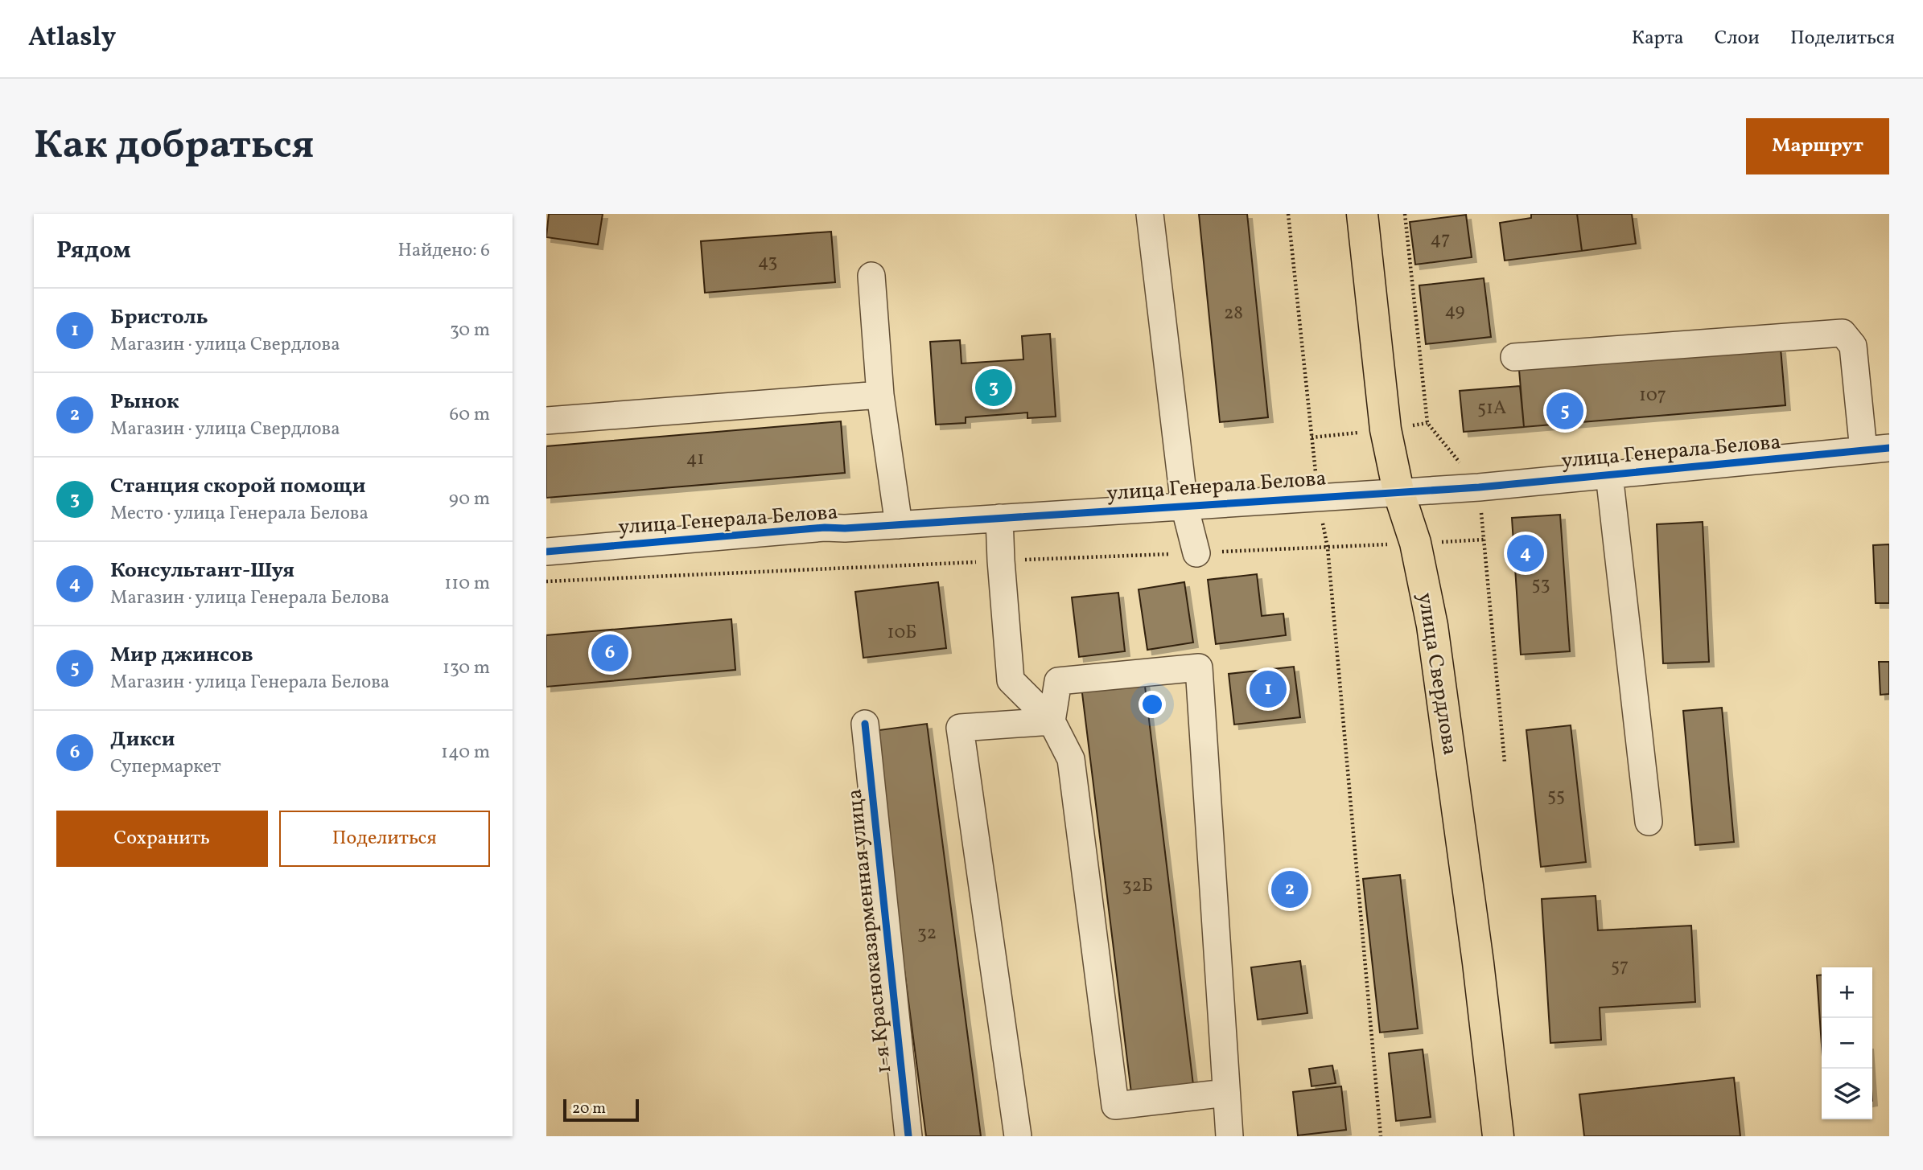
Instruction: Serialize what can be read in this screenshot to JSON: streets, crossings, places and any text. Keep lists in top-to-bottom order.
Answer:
{
  "streets": {
    "main road": ["улица Свердлова"],
    "street": ["улица Генерала Белова", "1-я Красноказарменная улица"]
  },
  "crossings": [
    ["улица Генерала Белова", "улица Свердлова"]
  ],
  "house_numbers": [
    "47",
    "43",
    "49",
    "28",
    "107",
    "51А",
    "41",
    "53",
    "10Б",
    "55",
    "32Б",
    "32",
    "57"
  ],
  "scale_bar": "20 m",
  "page": {
    "header": "Atlasly",
    "nav": ["Карта", "Слои", "Поделиться"],
    "buttons": [
      "Маршрут",
      ["Сохранить", "Поделиться"]
    ],
    "title": "Как добраться",
    "heading": ["Рядом", "Найдено: 6"],
    "list": [
      {
        "mark": "1",
        "name": "Бристоль",
        "note": "Магазин · улица Свердлова",
        "value": "30 m"
      },
      {
        "mark": "2",
        "name": "Рынок",
        "note": "Магазин · улица Свердлова",
        "value": "60 m"
      },
      {
        "mark": "3",
        "name": "Станция скорой помощи",
        "note": "Место · улица Генерала Белова",
        "value": "90 m"
      },
      {
        "mark": "4",
        "name": "Консультант-Шуя",
        "note": "Магазин · улица Генерала Белова",
        "value": "110 m"
      },
      {
        "mark": "5",
        "name": "Мир джинсов",
        "note": "Магазин · улица Генерала Белова",
        "value": "130 m"
      },
      {
        "mark": "6",
        "name": "Дикси",
        "note": "Супермаркет",
        "value": "140 m"
      }
    ],
    "pins": [
      "3",
      "5",
      "4",
      "6",
      "1",
      "2"
    ],
    "map_buttons": ["+", "−"],
    "scale": "20 m"
  }
}
